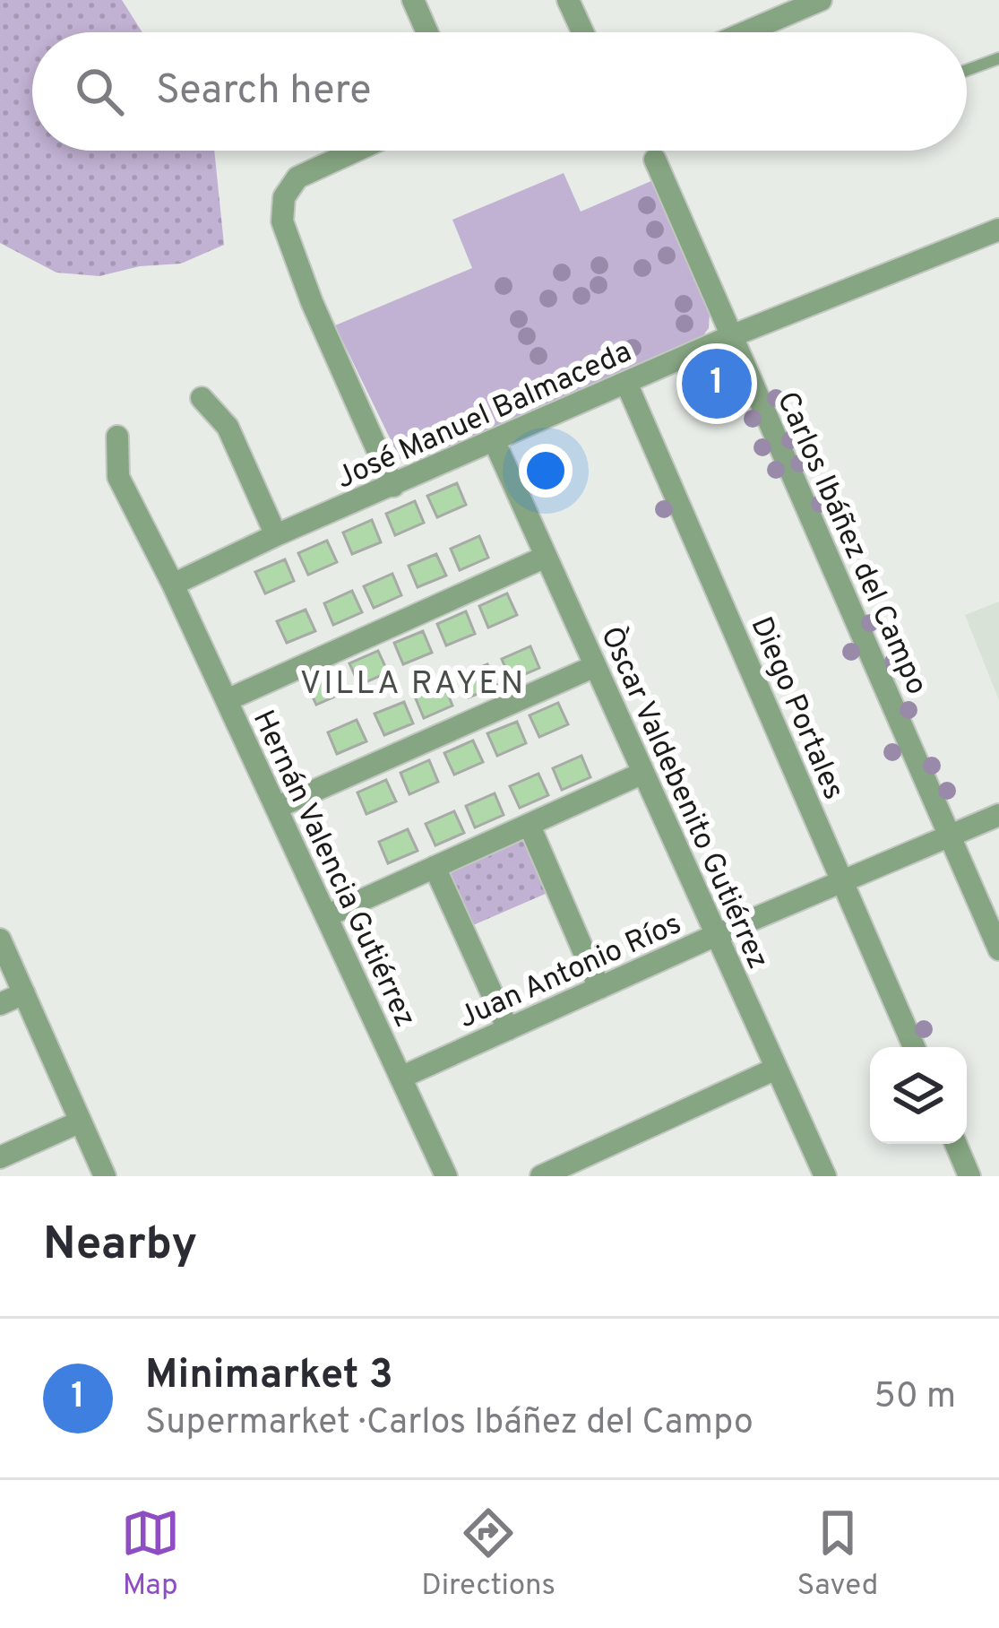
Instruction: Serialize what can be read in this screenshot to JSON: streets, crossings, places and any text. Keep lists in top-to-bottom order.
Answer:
{
  "streets": {
    "street": [
      "José Manuel Balmaceda",
      "Carlos Ibáñez del Campo",
      "Diego Portales",
      "Òscar Valdebenito Gutiérrez",
      "Hernán Valencia Gutiérrez",
      "Juan Antonio Ríos"
    ]
  },
  "crossings": [
    ["José Manuel Balmaceda", "Carlos Ibáñez del Campo"],
    ["José Manuel Balmaceda", "Diego Portales"],
    ["José Manuel Balmaceda", "Òscar Valdebenito Gutiérrez"],
    ["José Manuel Balmaceda", "Hernán Valencia Gutiérrez"],
    ["Carlos Ibáñez del Campo", "Juan Antonio Ríos"],
    ["Diego Portales", "Juan Antonio Ríos"],
    ["Òscar Valdebenito Gutiérrez", "Juan Antonio Ríos"],
    ["Hernán Valencia Gutiérrez", "Juan Antonio Ríos"]
  ],
  "districts": ["VILLA RAYEN"],
  "page": {
    "search": "Search here",
    "pins": "1",
    "heading": "Nearby",
    "list": [
      {
        "mark": "1",
        "name": "Minimarket 3",
        "note": "Supermarket · Carlos Ibáñez del Campo",
        "value": "50 m"
      }
    ],
    "nav": ["Map", "Directions", "Saved"]
  }
}
